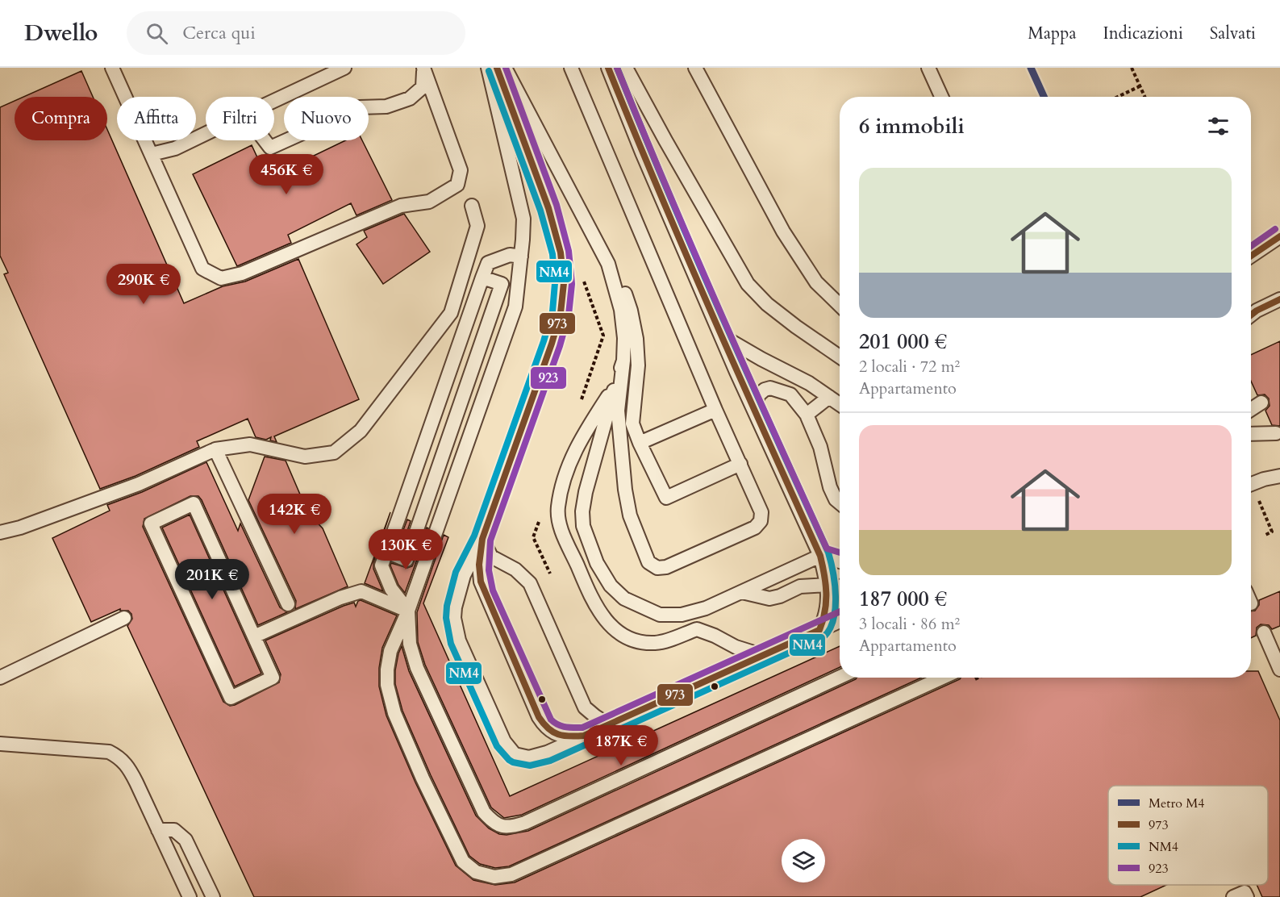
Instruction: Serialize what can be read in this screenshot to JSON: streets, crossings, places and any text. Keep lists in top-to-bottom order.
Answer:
{
  "lines": [
    "metro line M4",
    "transit line 973",
    "transit line NM4",
    "transit line 923"
  ],
  "legend": [
    "Metro M4",
    "973",
    "NM4",
    "923"
  ],
  "page": {
    "header": "Dwello",
    "search": "Cerca qui",
    "nav": ["Mappa", "Indicazioni", "Salvati"],
    "chip": [
      "Compra",
      "Affitta",
      "Filtri",
      "Nuovo"
    ],
    "heading": "6 immobili",
    "price": [
      "456K €",
      "290K €",
      "142K €",
      "130K €",
      "201K €",
      "187K €"
    ],
    "list": [
      {
        "name": "201 000 €",
        "note": "2 locali · 72 m² · Appartamento"
      },
      {
        "name": "187 000 €",
        "note": "3 locali · 86 m² · Appartamento"
      }
    ]
  }
}
